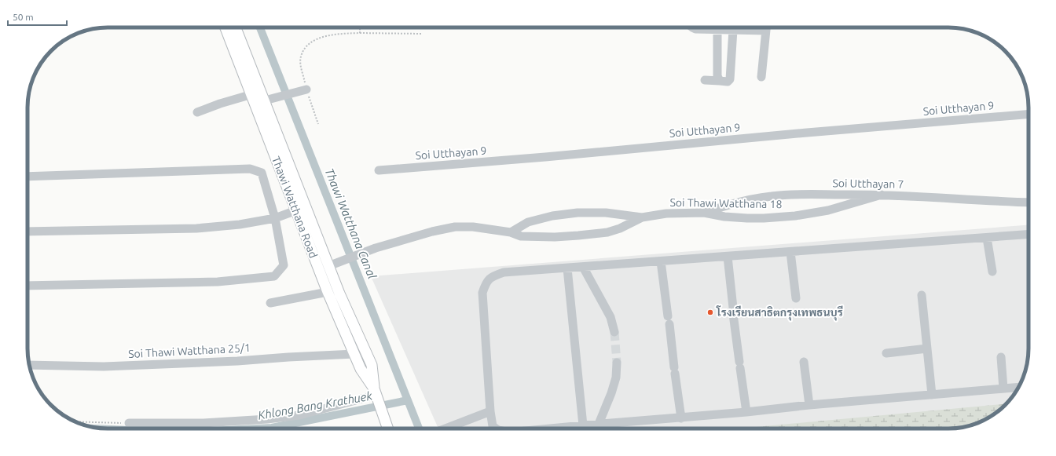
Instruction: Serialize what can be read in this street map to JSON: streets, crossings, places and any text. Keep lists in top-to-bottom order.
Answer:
{
  "streets": {
    "main road": ["Thawi Watthana Road"],
    "street": [
      "Soi Utthayan 9",
      "Soi Utthayan 7",
      "Soi Thawi Watthana 18",
      "Soi Thawi Watthana 25/1"
    ]
  },
  "crossings": [
    ["Soi Utthayan 7", "Soi Thawi Watthana 18"],
    ["Soi Thawi Watthana 18", "Thawi Watthana Road"],
    ["Thawi Watthana Road", "Soi Thawi Watthana 25/1"]
  ],
  "water": ["Thawi Watthana Canal", "Khlong Bang Krathuek"],
  "places": ["โรงเรียนสาธิตกรุงเทพธนบุรี"],
  "scale_bar": "50 m"
}
